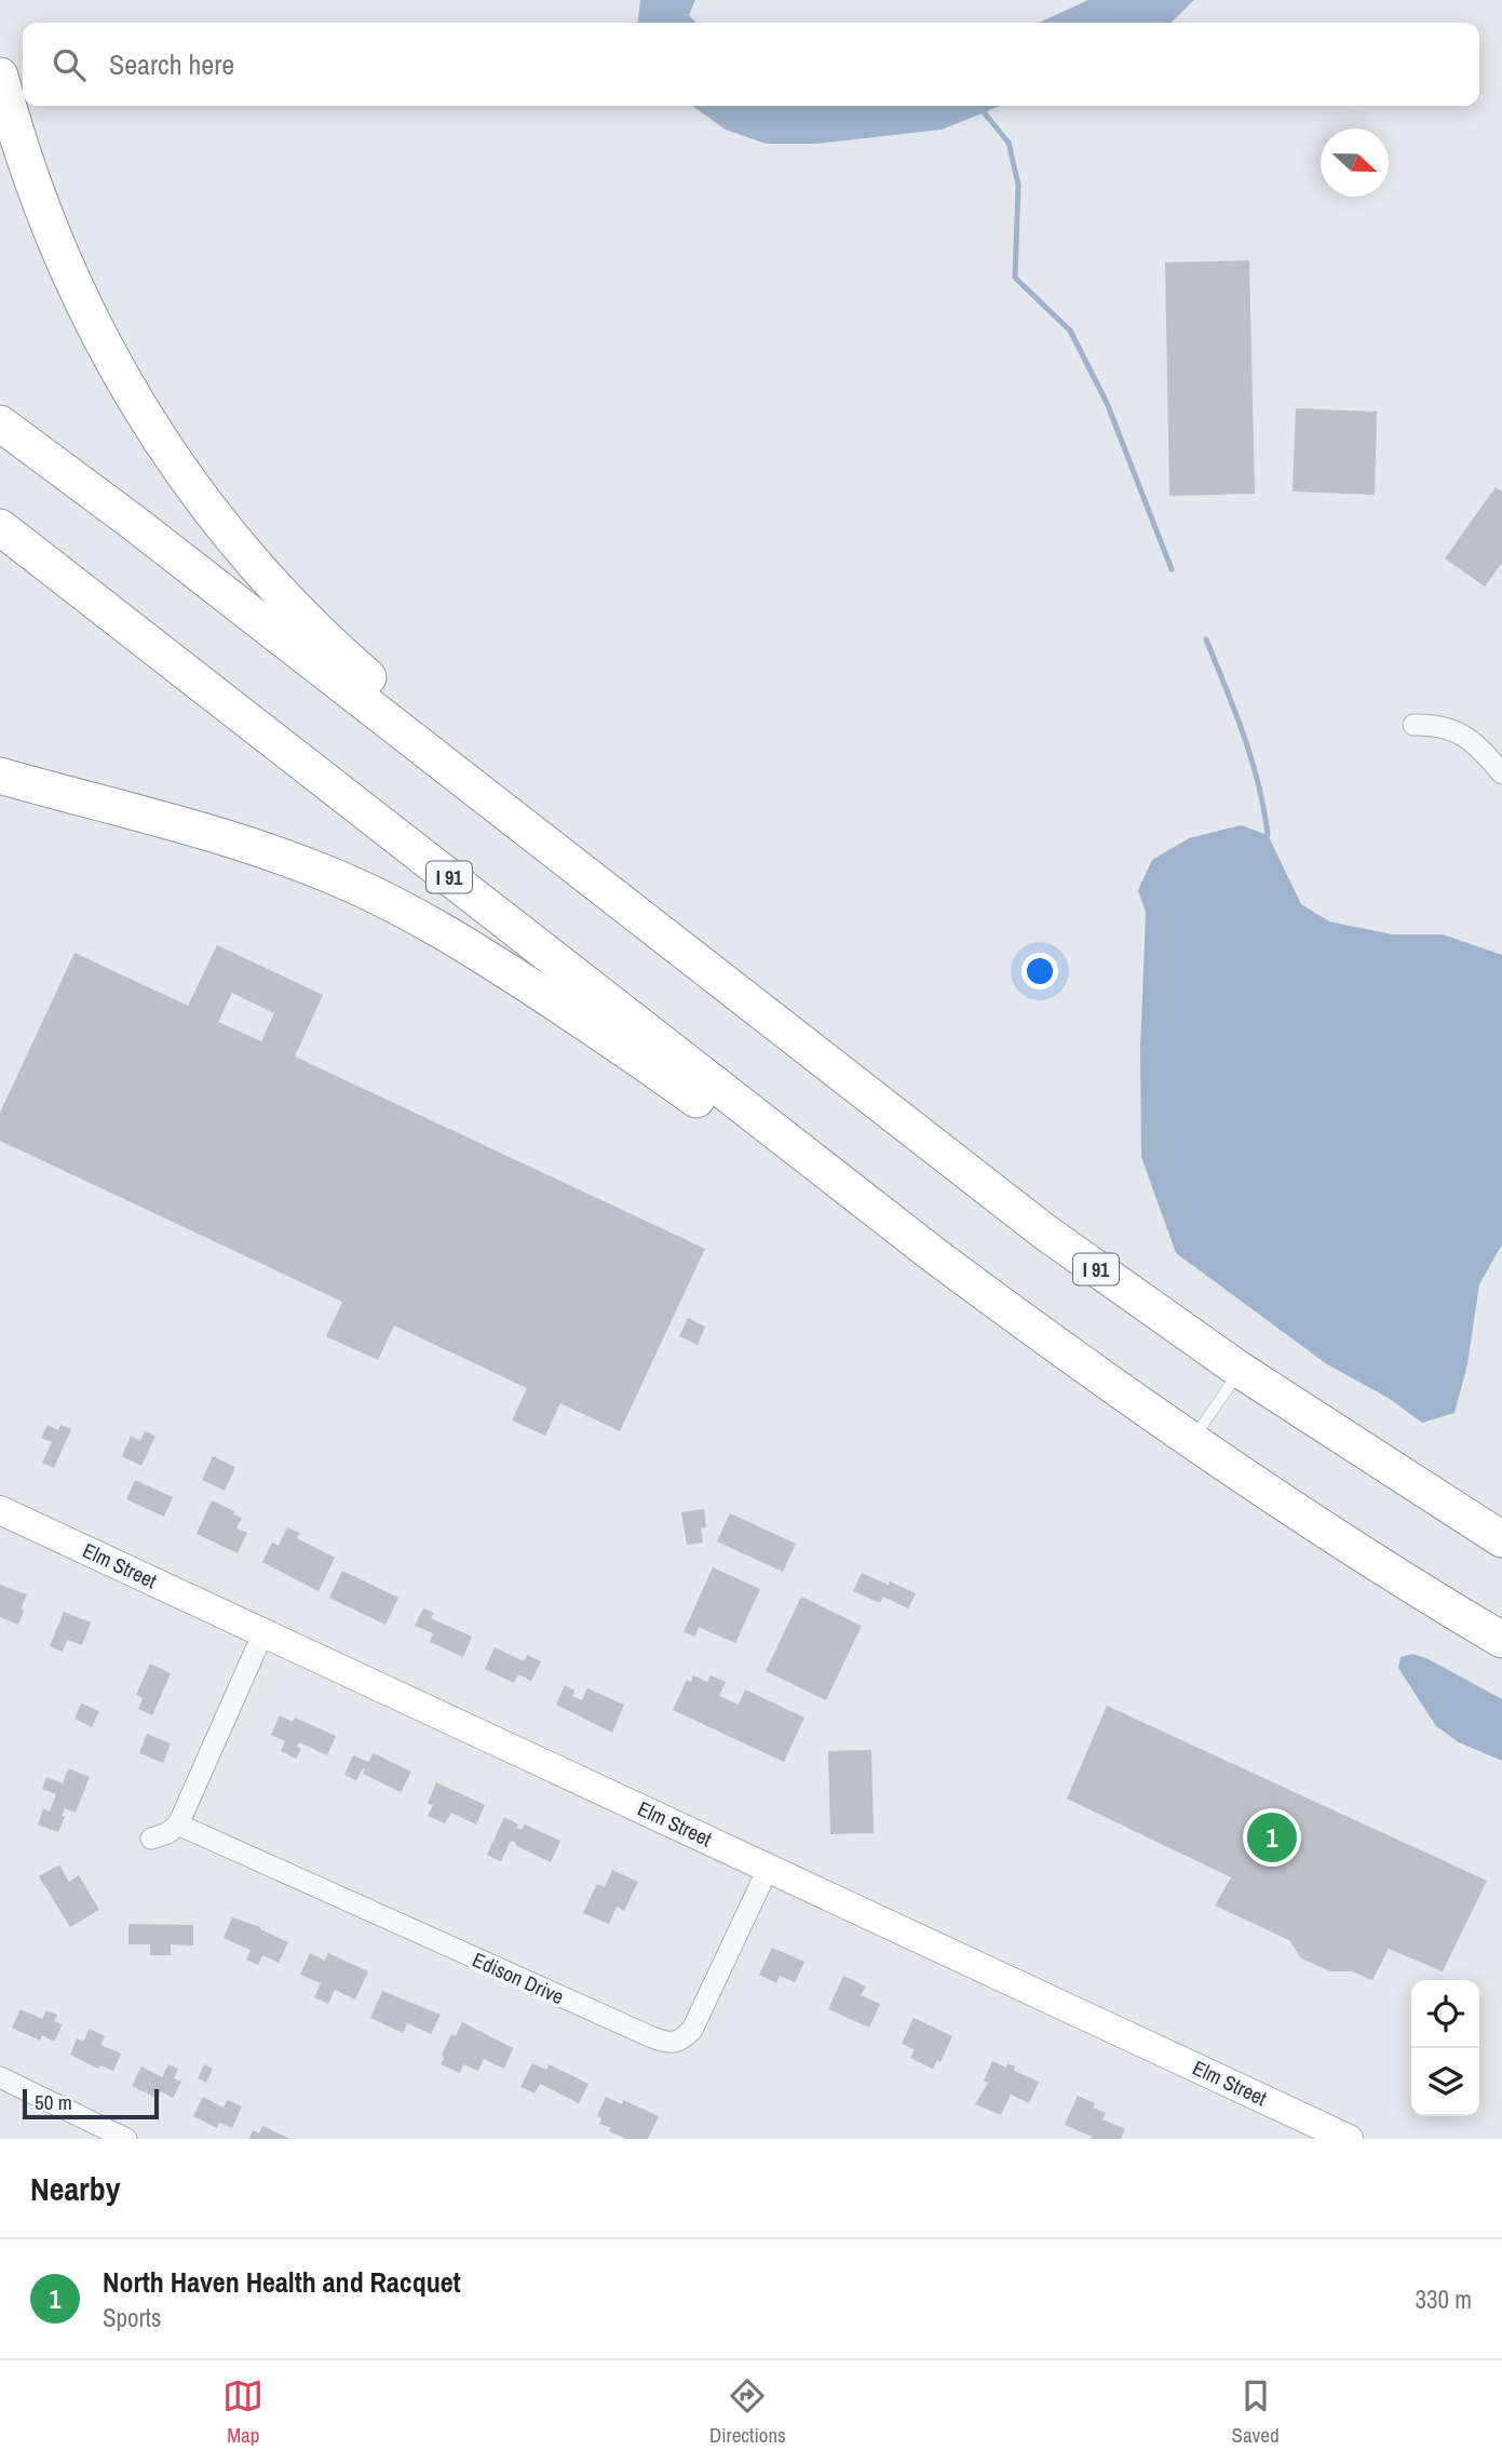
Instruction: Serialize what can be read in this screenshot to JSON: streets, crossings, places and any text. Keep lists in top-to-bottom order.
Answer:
{
  "streets": {
    "highway": ["I 91"],
    "street": ["Elm Street", "Edison Drive"]
  },
  "crossings": [
    ["Elm Street", "Edison Drive"]
  ],
  "scale_bar": "50 m",
  "north": "right",
  "page": {
    "search": "Search here",
    "pins": "1",
    "scale": "50 m",
    "heading": "Nearby",
    "list": [
      {
        "mark": "1",
        "name": "North Haven Health and Racquet",
        "note": "Sports",
        "value": "330 m"
      }
    ],
    "nav": ["Map", "Directions", "Saved"]
  }
}
